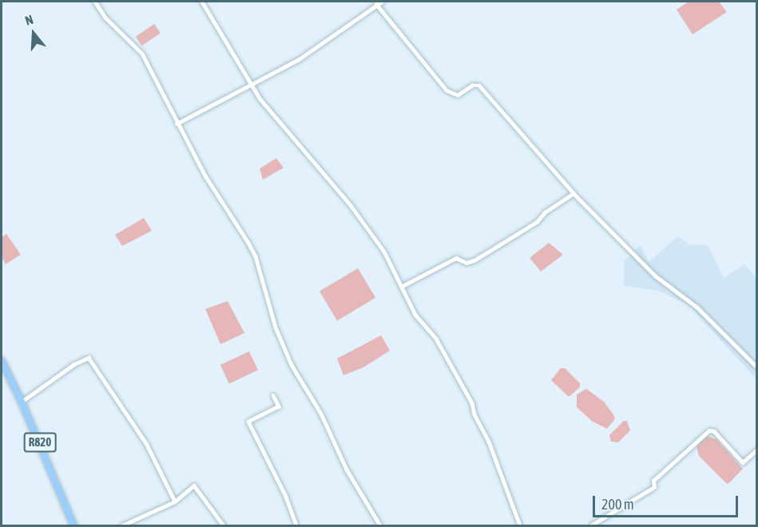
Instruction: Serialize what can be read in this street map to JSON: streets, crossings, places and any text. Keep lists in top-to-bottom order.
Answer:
{
  "streets": {
    "main road": ["R820"]
  },
  "scale_bar": "200 m",
  "north": "top"
}
